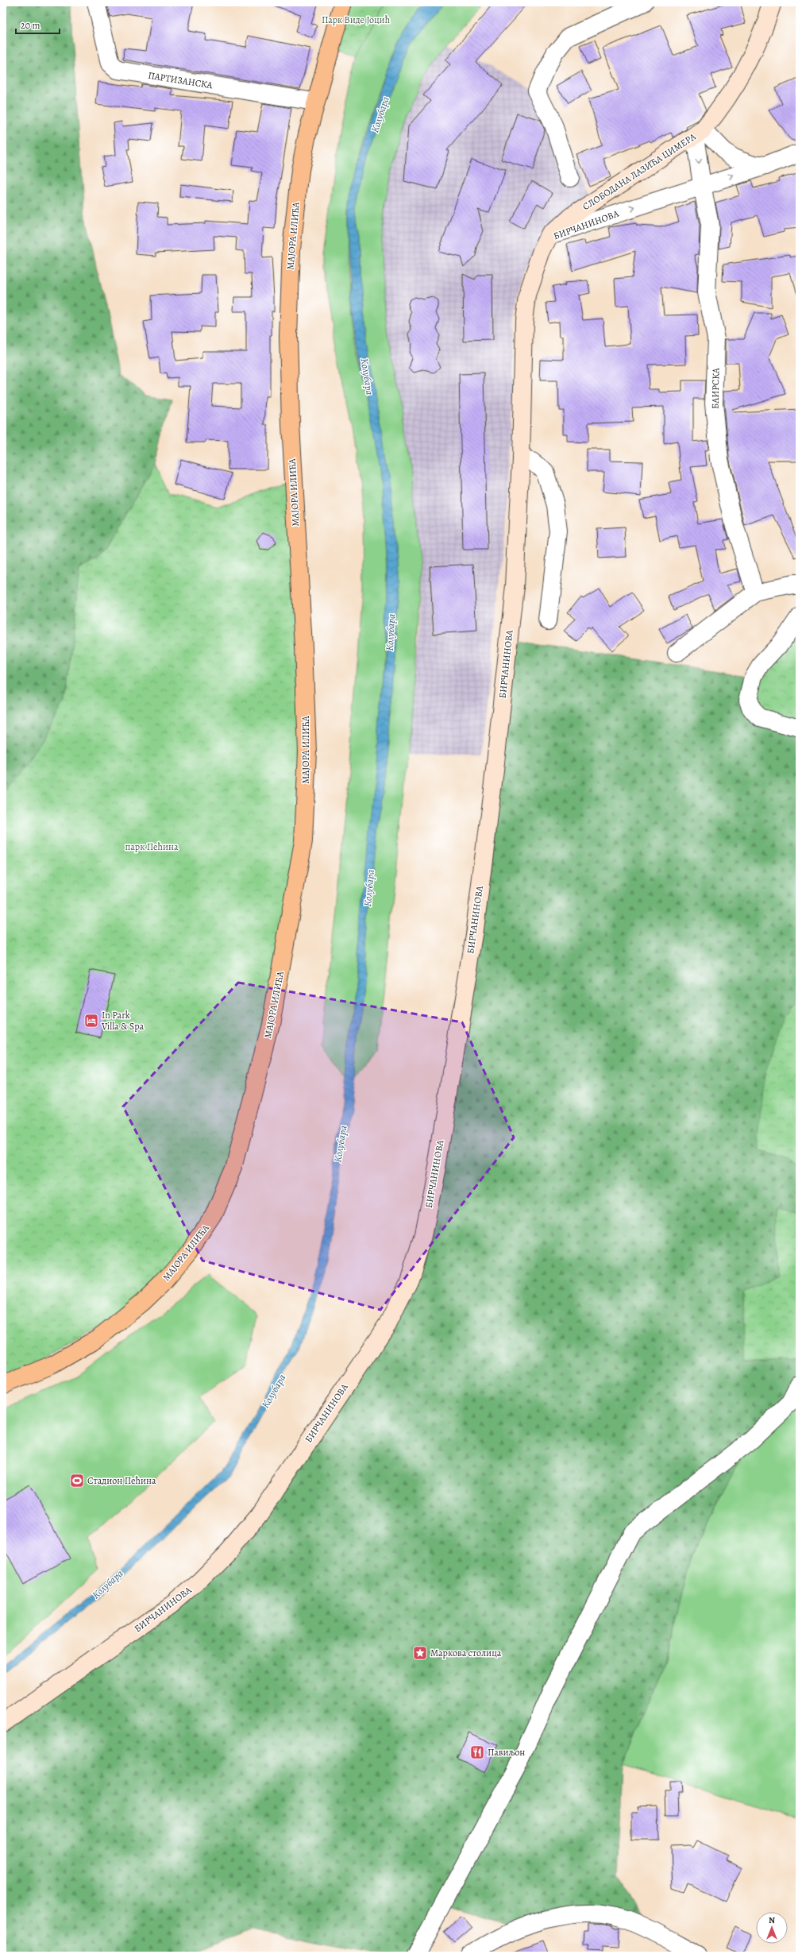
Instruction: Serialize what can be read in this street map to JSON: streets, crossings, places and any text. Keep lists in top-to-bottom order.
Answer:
{
  "streets": {
    "main road": ["СЛОБОДАНА ЛАЗИЋА ЦИМЕРА", "БИРЧАНИНОВА", "МАЈОРА ИЛИЋА"],
    "street": ["ПАРТИЗАНСКА", "БАИРСКА"]
  },
  "crossings": [
    ["ПАРТИЗАНСКА", "МАЈОРА ИЛИЋА"],
    ["СЛОБОДАНА ЛАЗИЋА ЦИМЕРА", "БИРЧАНИНОВА"],
    ["СЛОБОДАНА ЛАЗИЋА ЦИМЕРА", "БАИРСКА"],
    ["БИРЧАНИНОВА", "БАИРСКА"]
  ],
  "water": ["Колубара"],
  "parks": ["Парк Виде Јоцић", "парк Пећина"],
  "places": {
    "hotel": ["In Park Villa & Spa"],
    "sports": ["Стадион Пећина"],
    "place": ["Маркова столица"],
    "restaurant": ["Павиљон"]
  },
  "scale_bar": "20 m",
  "north": "top"
}
